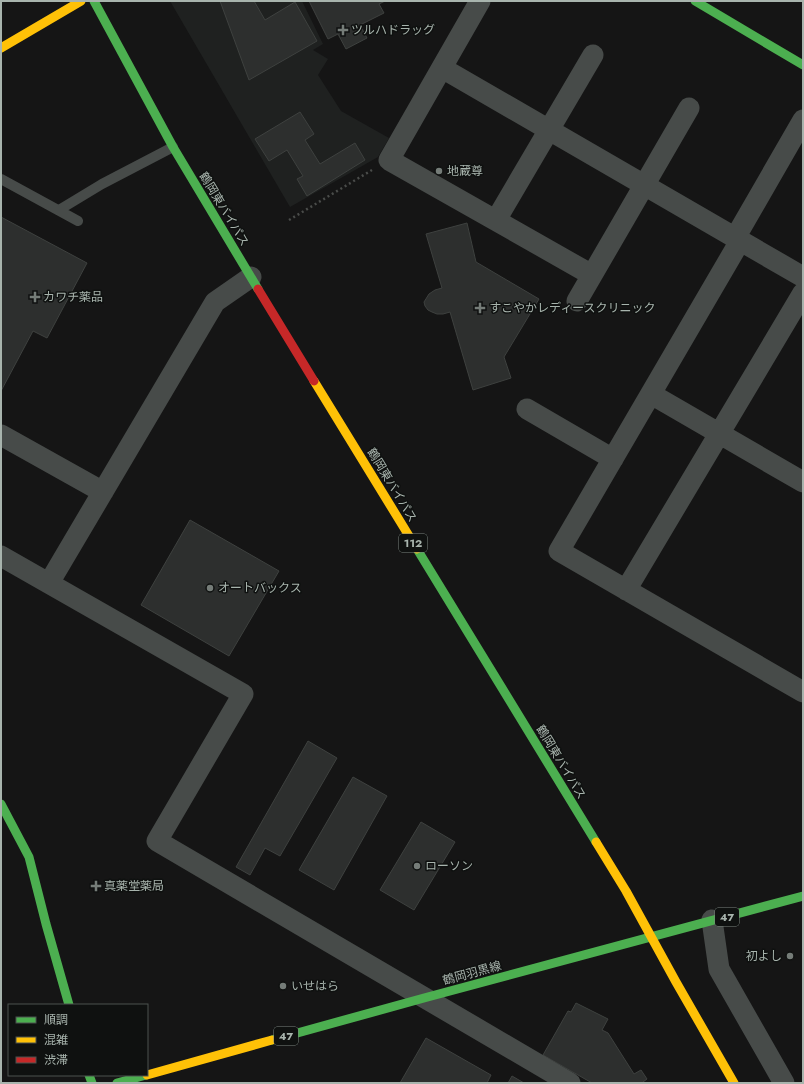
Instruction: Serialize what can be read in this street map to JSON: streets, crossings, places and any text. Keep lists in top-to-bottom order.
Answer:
{
  "streets": {
    "main road": [
      "鶴岡東バイパス",
      "112",
      "47",
      "鶴岡羽黒線"
    ]
  },
  "crossings": [
    ["鶴岡東バイパス", "鶴岡羽黒線"]
  ],
  "places": {
    "health": [
      "ツルハドラッグ",
      "カワチ薬品",
      "すこやかレディースクリニック",
      "真薬堂薬局"
    ],
    "other": [
      "地蔵尊",
      "オートバックス",
      "ローソン",
      "初よし",
      "いせはら"
    ]
  },
  "legend": ["順調", "混雑", "渋滞"]
}
